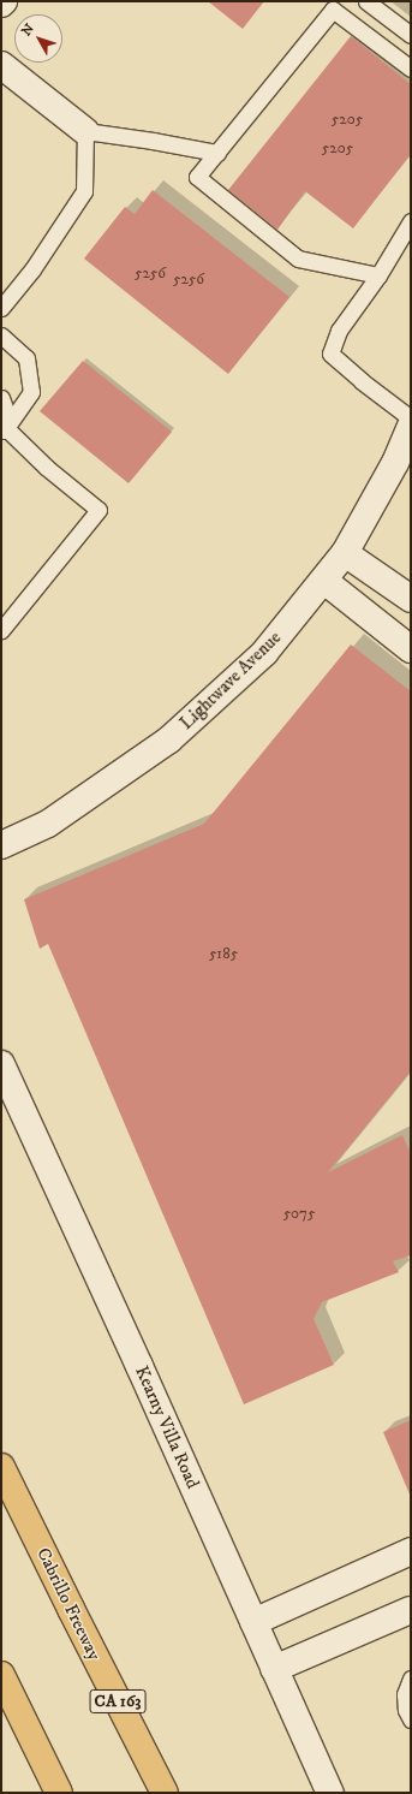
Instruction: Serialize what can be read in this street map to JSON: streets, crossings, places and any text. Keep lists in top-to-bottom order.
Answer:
{
  "streets": {
    "highway": ["Cabrillo Freeway", "CA 163"],
    "main road": ["Lightwave Avenue", "Kearny Villa Road"]
  },
  "house_numbers": [
    "5205",
    "5205",
    "5256",
    "5256",
    "5185",
    "5075"
  ],
  "north": "top left"
}
